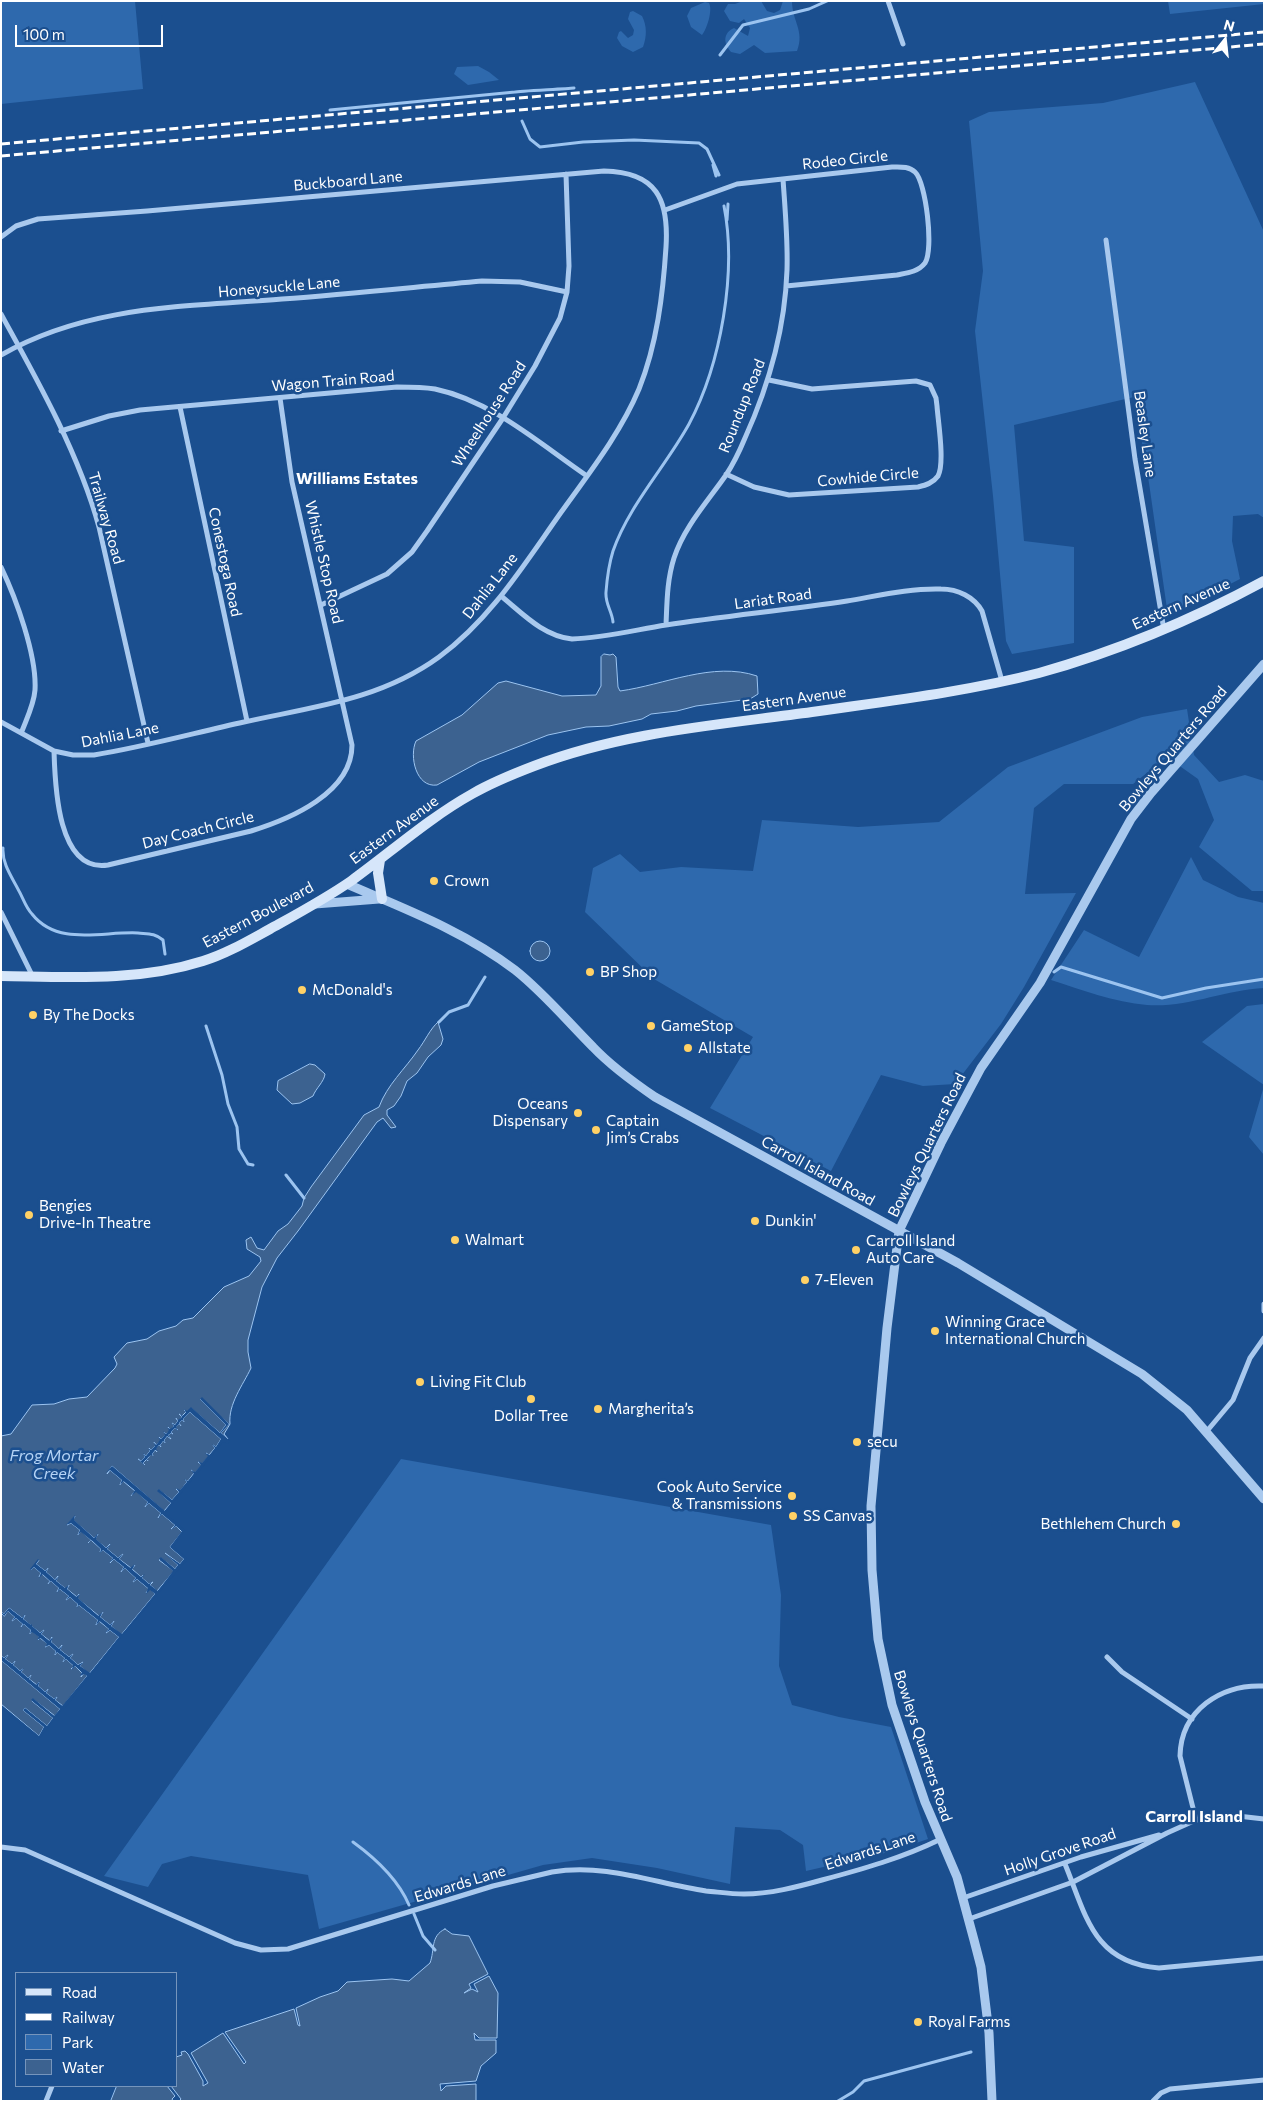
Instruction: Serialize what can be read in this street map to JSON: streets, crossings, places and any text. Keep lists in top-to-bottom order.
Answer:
{
  "streets": {
    "main road": ["Eastern Avenue", "Eastern Boulevard"],
    "street": [
      "Rodeo Circle",
      "Buckboard Lane",
      "Honeysuckle Lane",
      "Wagon Train Road",
      "Roundup Road",
      "Wheelhouse Road",
      "Beasley Lane",
      "Cowhide Circle",
      "Trailway Road",
      "Conestoga Road",
      "Whistle Stop Road",
      "Dahlia Lane",
      "Lariat Road",
      "Bowleys Quarters Road",
      "Day Coach Circle",
      "Carroll Island Road",
      "Edwards Lane",
      "Holly Grove Road"
    ]
  },
  "crossings": [
    ["Rodeo Circle", "Buckboard Lane"],
    ["Rodeo Circle", "Roundup Road"],
    ["Rodeo Circle", "Dahlia Lane"],
    ["Buckboard Lane", "Wheelhouse Road"],
    ["Buckboard Lane", "Dahlia Lane"],
    ["Honeysuckle Lane", "Wheelhouse Road"],
    ["Honeysuckle Lane", "Trailway Road"],
    ["Wagon Train Road", "Wheelhouse Road"],
    ["Wagon Train Road", "Trailway Road"],
    ["Wagon Train Road", "Conestoga Road"],
    ["Wagon Train Road", "Whistle Stop Road"],
    ["Wagon Train Road", "Dahlia Lane"],
    ["Roundup Road", "Cowhide Circle"],
    ["Roundup Road", "Lariat Road"],
    ["Wheelhouse Road", "Whistle Stop Road"],
    ["Beasley Lane", "Eastern Avenue"],
    ["Trailway Road", "Dahlia Lane"],
    ["Conestoga Road", "Dahlia Lane"],
    ["Whistle Stop Road", "Dahlia Lane"],
    ["Whistle Stop Road", "Day Coach Circle"],
    ["Dahlia Lane", "Lariat Road"],
    ["Dahlia Lane", "Day Coach Circle"],
    ["Lariat Road", "Eastern Avenue"],
    ["Eastern Avenue", "Eastern Boulevard"],
    ["Eastern Avenue", "Carroll Island Road"],
    ["Bowleys Quarters Road", "Carroll Island Road"],
    ["Bowleys Quarters Road", "Edwards Lane"],
    ["Bowleys Quarters Road", "Holly Grove Road"],
    ["Eastern Boulevard", "Carroll Island Road"]
  ],
  "districts": ["Williams Estates", "Carroll Island"],
  "water": ["Frog Mortar Creek"],
  "places": [
    "Crown",
    "BP Shop",
    "McDonald's",
    "By The Docks",
    "GameStop",
    "Allstate",
    "Oceans Dispensary",
    "Captain Jim’s Crabs",
    "Bengies Drive-In Theatre",
    "Dunkin'",
    "Walmart",
    "Carroll Island Auto Care",
    "7-Eleven",
    "Winning Grace International Church",
    "Living Fit Club",
    "Dollar Tree",
    "Margherita’s",
    "secu",
    "Cook Auto Service & Transmissions",
    "SS Canvas",
    "Bethlehem Church",
    "Royal Farms"
  ],
  "legend": [
    "Road",
    "Railway",
    "Park",
    "Water"
  ],
  "scale_bar": "100 m",
  "north": "top"
}
